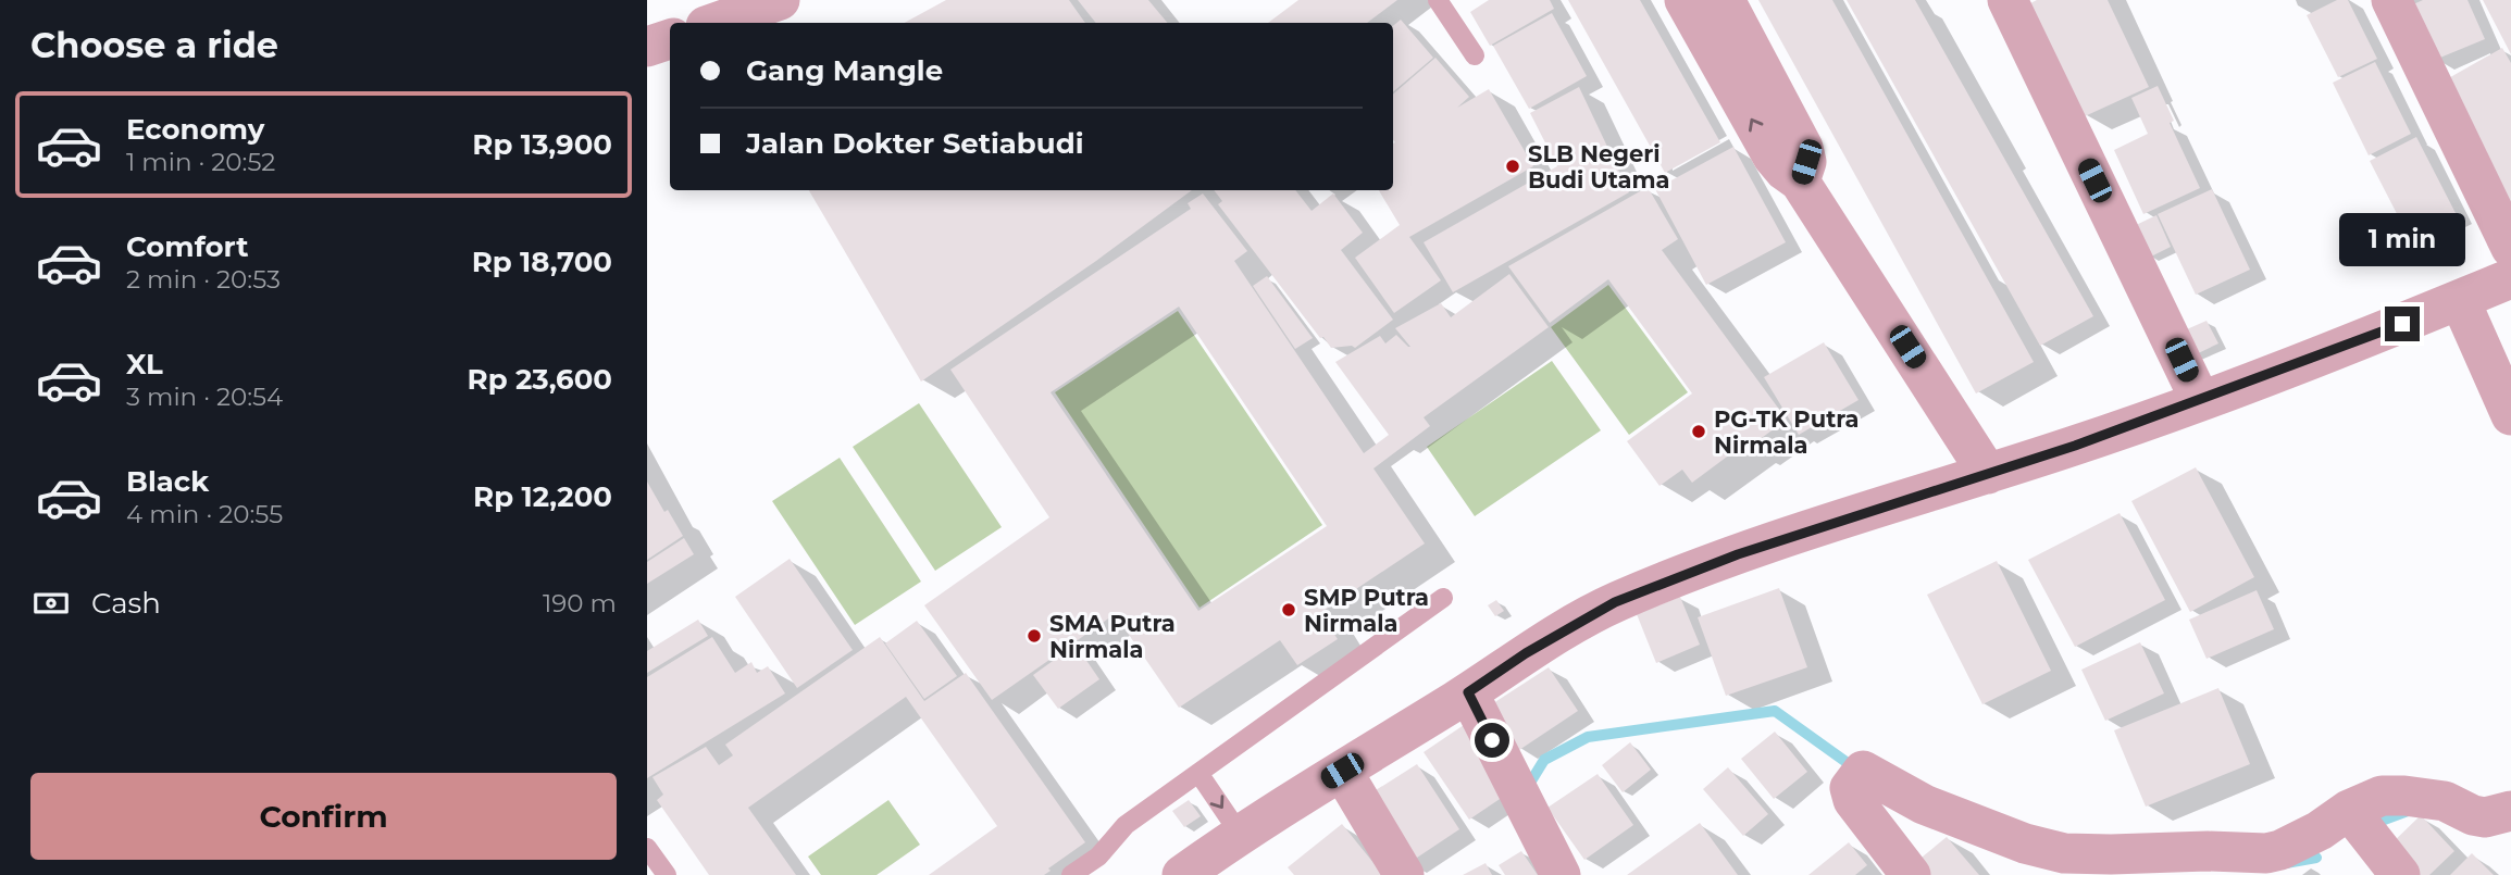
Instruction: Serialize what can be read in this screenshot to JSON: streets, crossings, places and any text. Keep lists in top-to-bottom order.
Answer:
{
  "places": [
    "SLB Negeri Budi Utama",
    "PG-TK Putra Nirmala",
    "SMP Putra Nirmala",
    "SMA Putra Nirmala"
  ],
  "page": {
    "heading": "Choose a ride",
    "banner": ["Gang Mangle", "Jalan Dokter Setiabudi"],
    "list": [
      {
        "name": "Economy",
        "note": "1 min · 20:52",
        "value": "Rp 13,900"
      },
      {
        "name": "Comfort",
        "note": "2 min · 20:53",
        "value": "Rp 18,700"
      },
      {
        "name": "XL",
        "note": "3 min · 20:54",
        "value": "Rp 23,600"
      },
      {
        "name": "Black",
        "note": "4 min · 20:55",
        "value": "Rp 12,200"
      }
    ],
    "bubble": "1 min",
    "pay": ["Cash", "190 m"],
    "buttons": "Confirm"
  }
}
